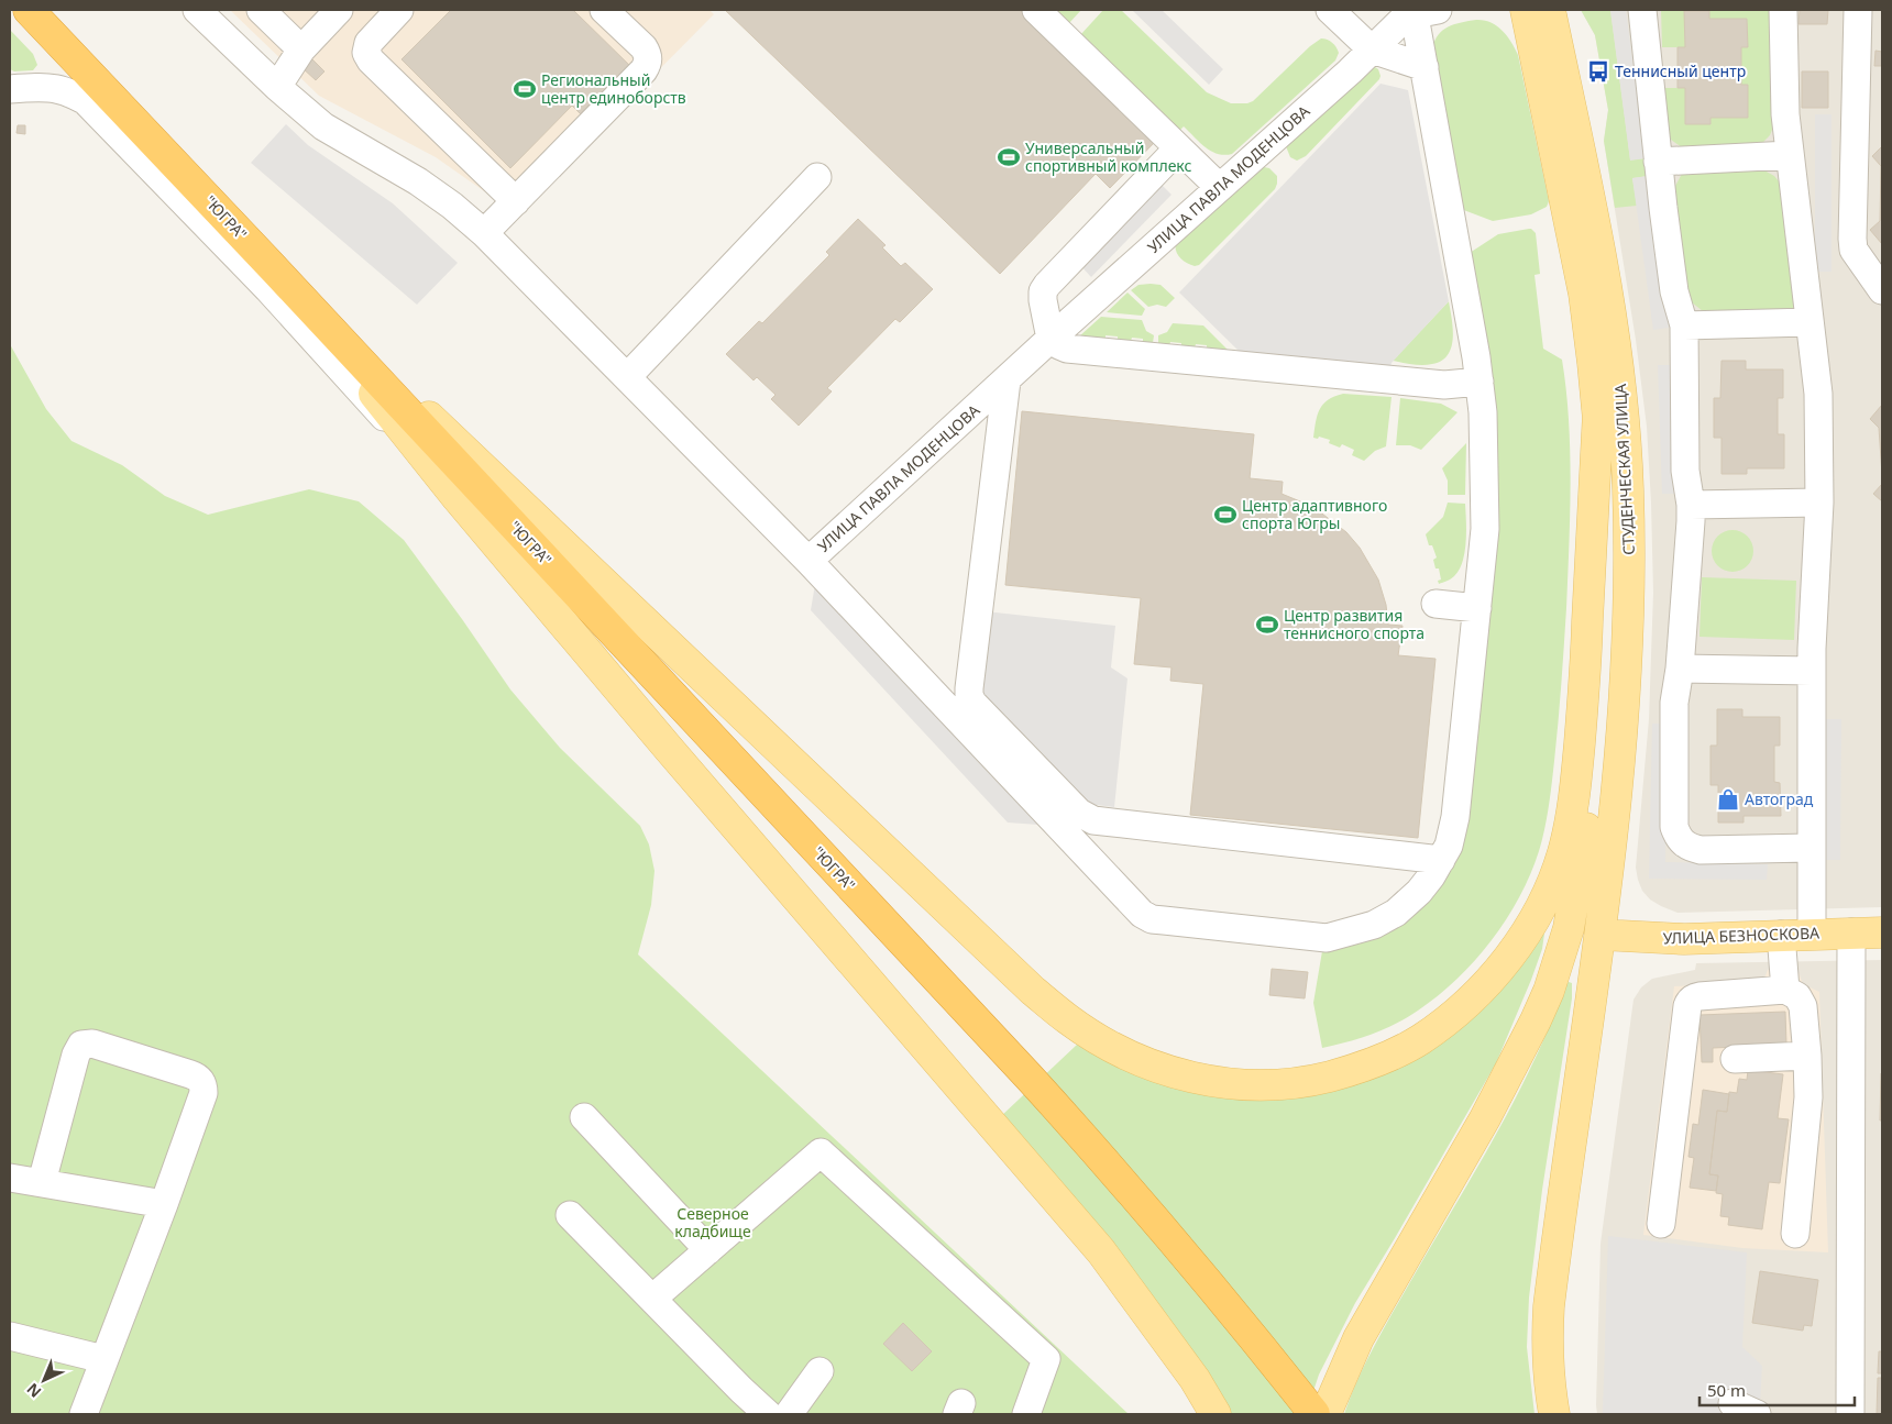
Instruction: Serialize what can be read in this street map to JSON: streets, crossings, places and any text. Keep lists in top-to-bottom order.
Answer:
{
  "streets": {
    "highway": ["\"ЮГРА\""],
    "main road": ["СТУДЕНЧЕСКАЯ УЛИЦА", "УЛИЦА БЕЗНОСКОВА"],
    "street": ["УЛИЦА ПАВЛА МОДЕНЦОВА"]
  },
  "crossings": [
    ["СТУДЕНЧЕСКАЯ УЛИЦА", "УЛИЦА БЕЗНОСКОВА"]
  ],
  "parks": ["Северное кладбище"],
  "places": {
    "bus stop": ["Теннисный центр"],
    "sports": [
      "Региональный центр единоборств",
      "Универсальный спортивный комплекс",
      "Центр адаптивного спорта Югры",
      "Центр развития теннисного спорта"
    ],
    "shop": ["Автоград"]
  },
  "scale_bar": "50 m",
  "north": "bottom left"
}
